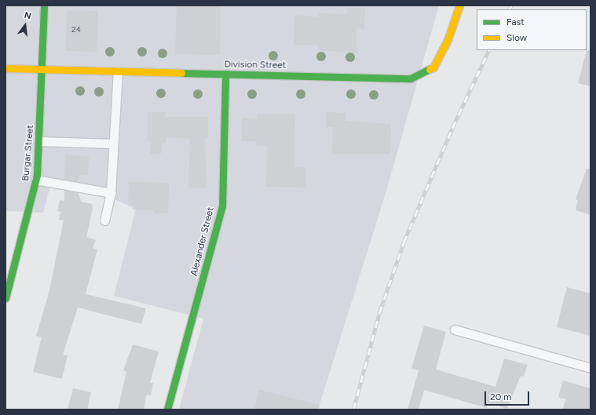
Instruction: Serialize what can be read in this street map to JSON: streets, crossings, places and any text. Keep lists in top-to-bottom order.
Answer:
{
  "streets": {
    "street": ["Division Street", "Burgar Street", "Alexander Street"]
  },
  "crossings": [
    ["Division Street", "Burgar Street"],
    ["Division Street", "Alexander Street"]
  ],
  "house_numbers": ["24"],
  "legend": ["Fast", "Slow"],
  "scale_bar": "20 m",
  "north": "top"
}
